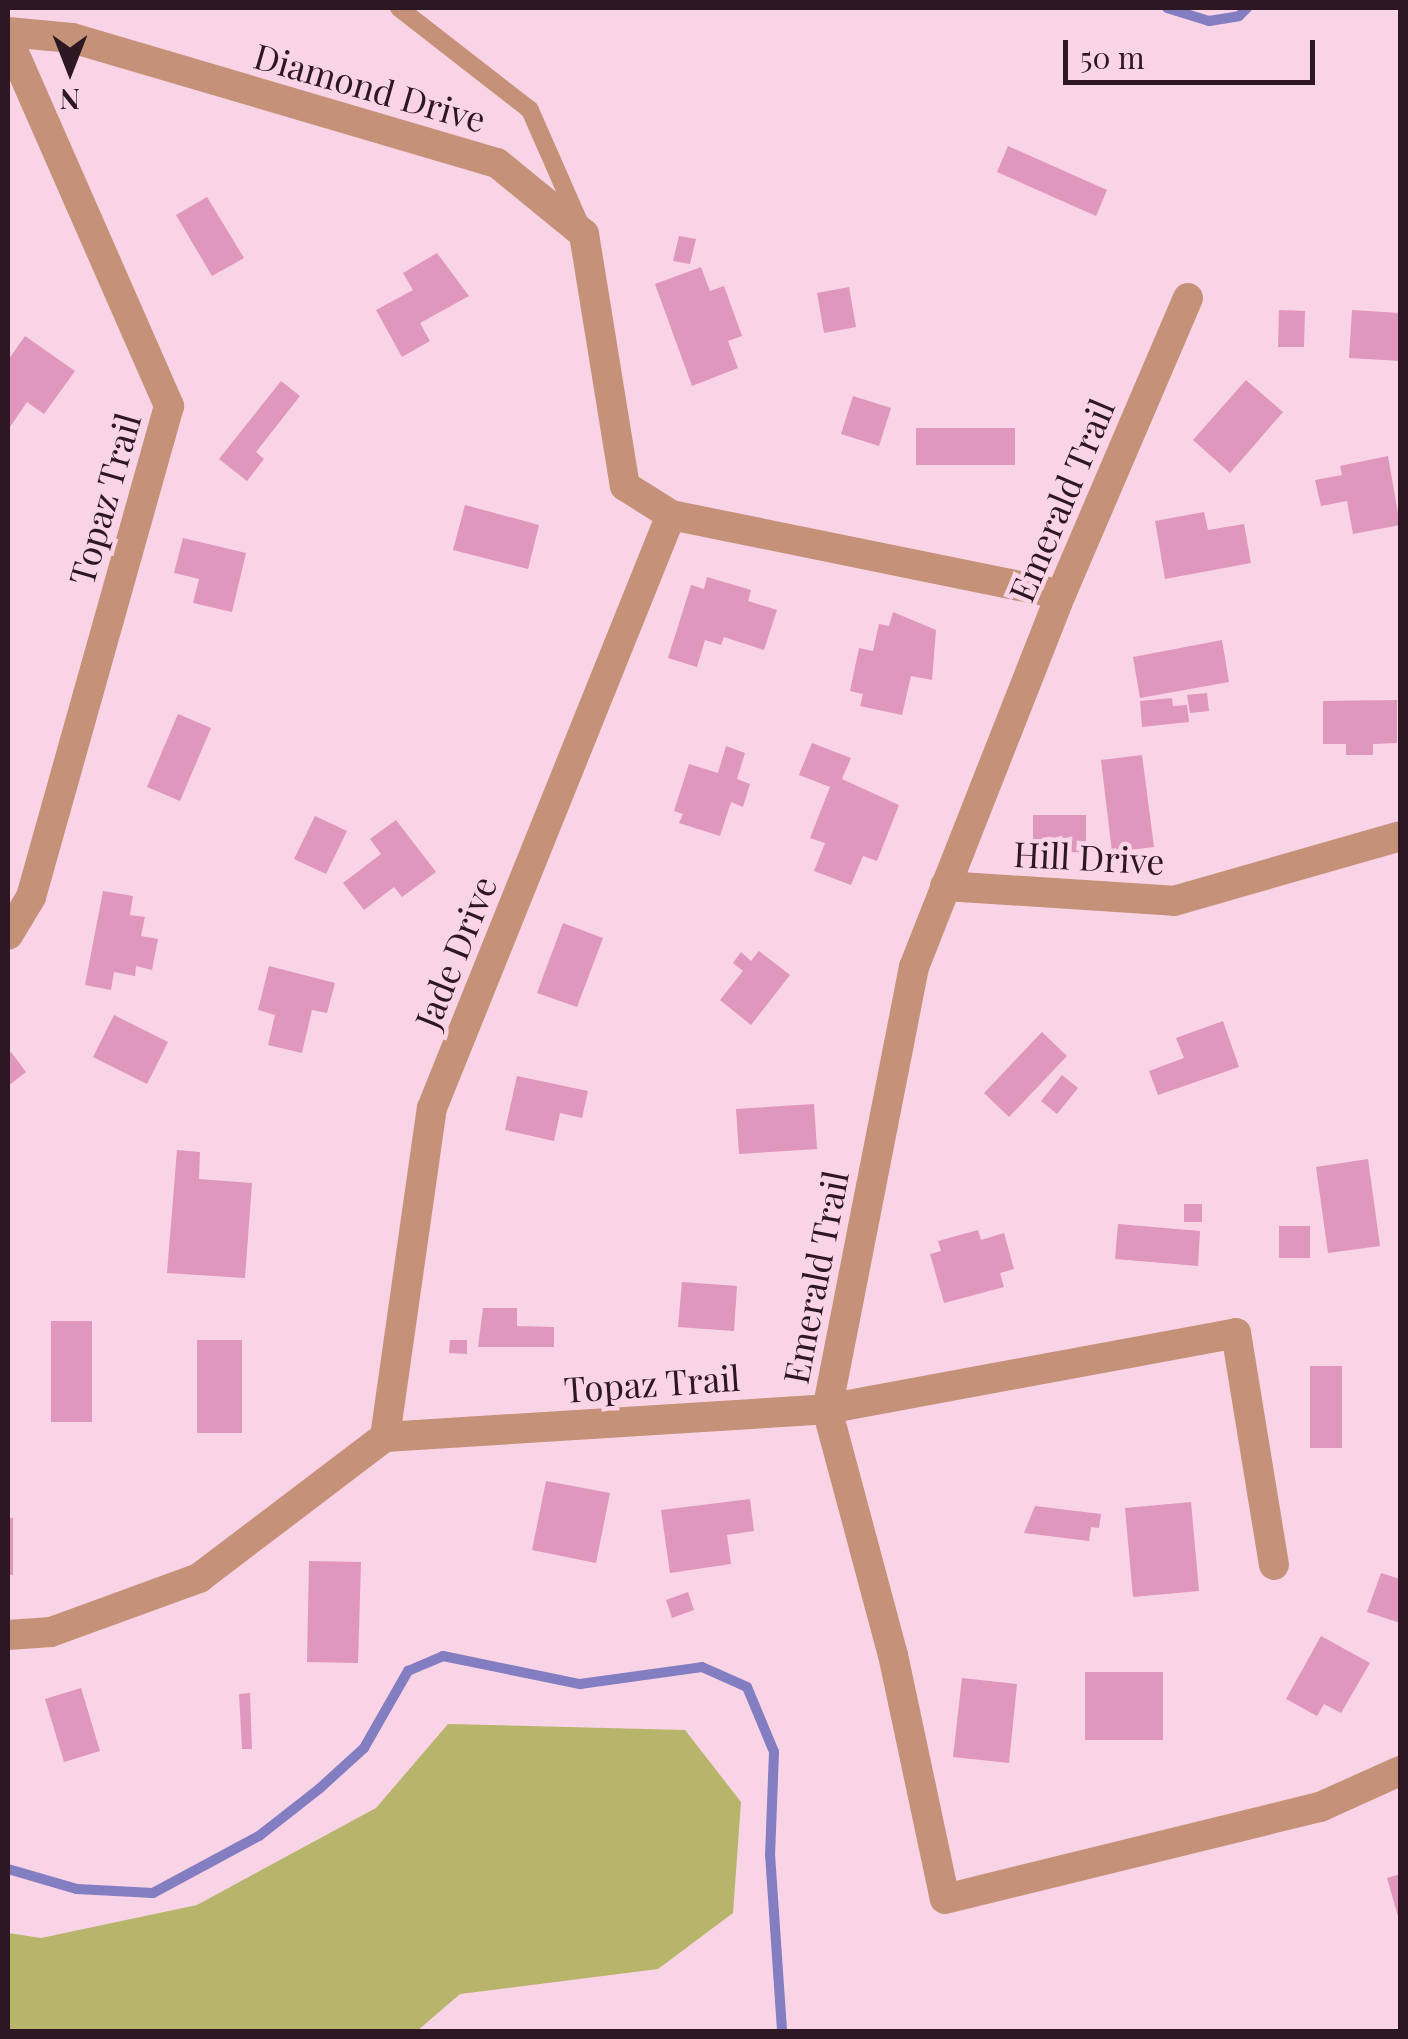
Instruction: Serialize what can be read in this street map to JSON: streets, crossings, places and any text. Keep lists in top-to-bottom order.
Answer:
{
  "streets": {
    "street": [
      "Diamond Drive",
      "Topaz Trail",
      "Emerald Trail",
      "Hill Drive",
      "Jade Drive"
    ]
  },
  "crossings": [
    ["Diamond Drive", "Topaz Trail"],
    ["Topaz Trail", "Emerald Trail"],
    ["Topaz Trail", "Jade Drive"],
    ["Emerald Trail", "Hill Drive"]
  ],
  "scale_bar": "50 m",
  "north": "bottom"
}
